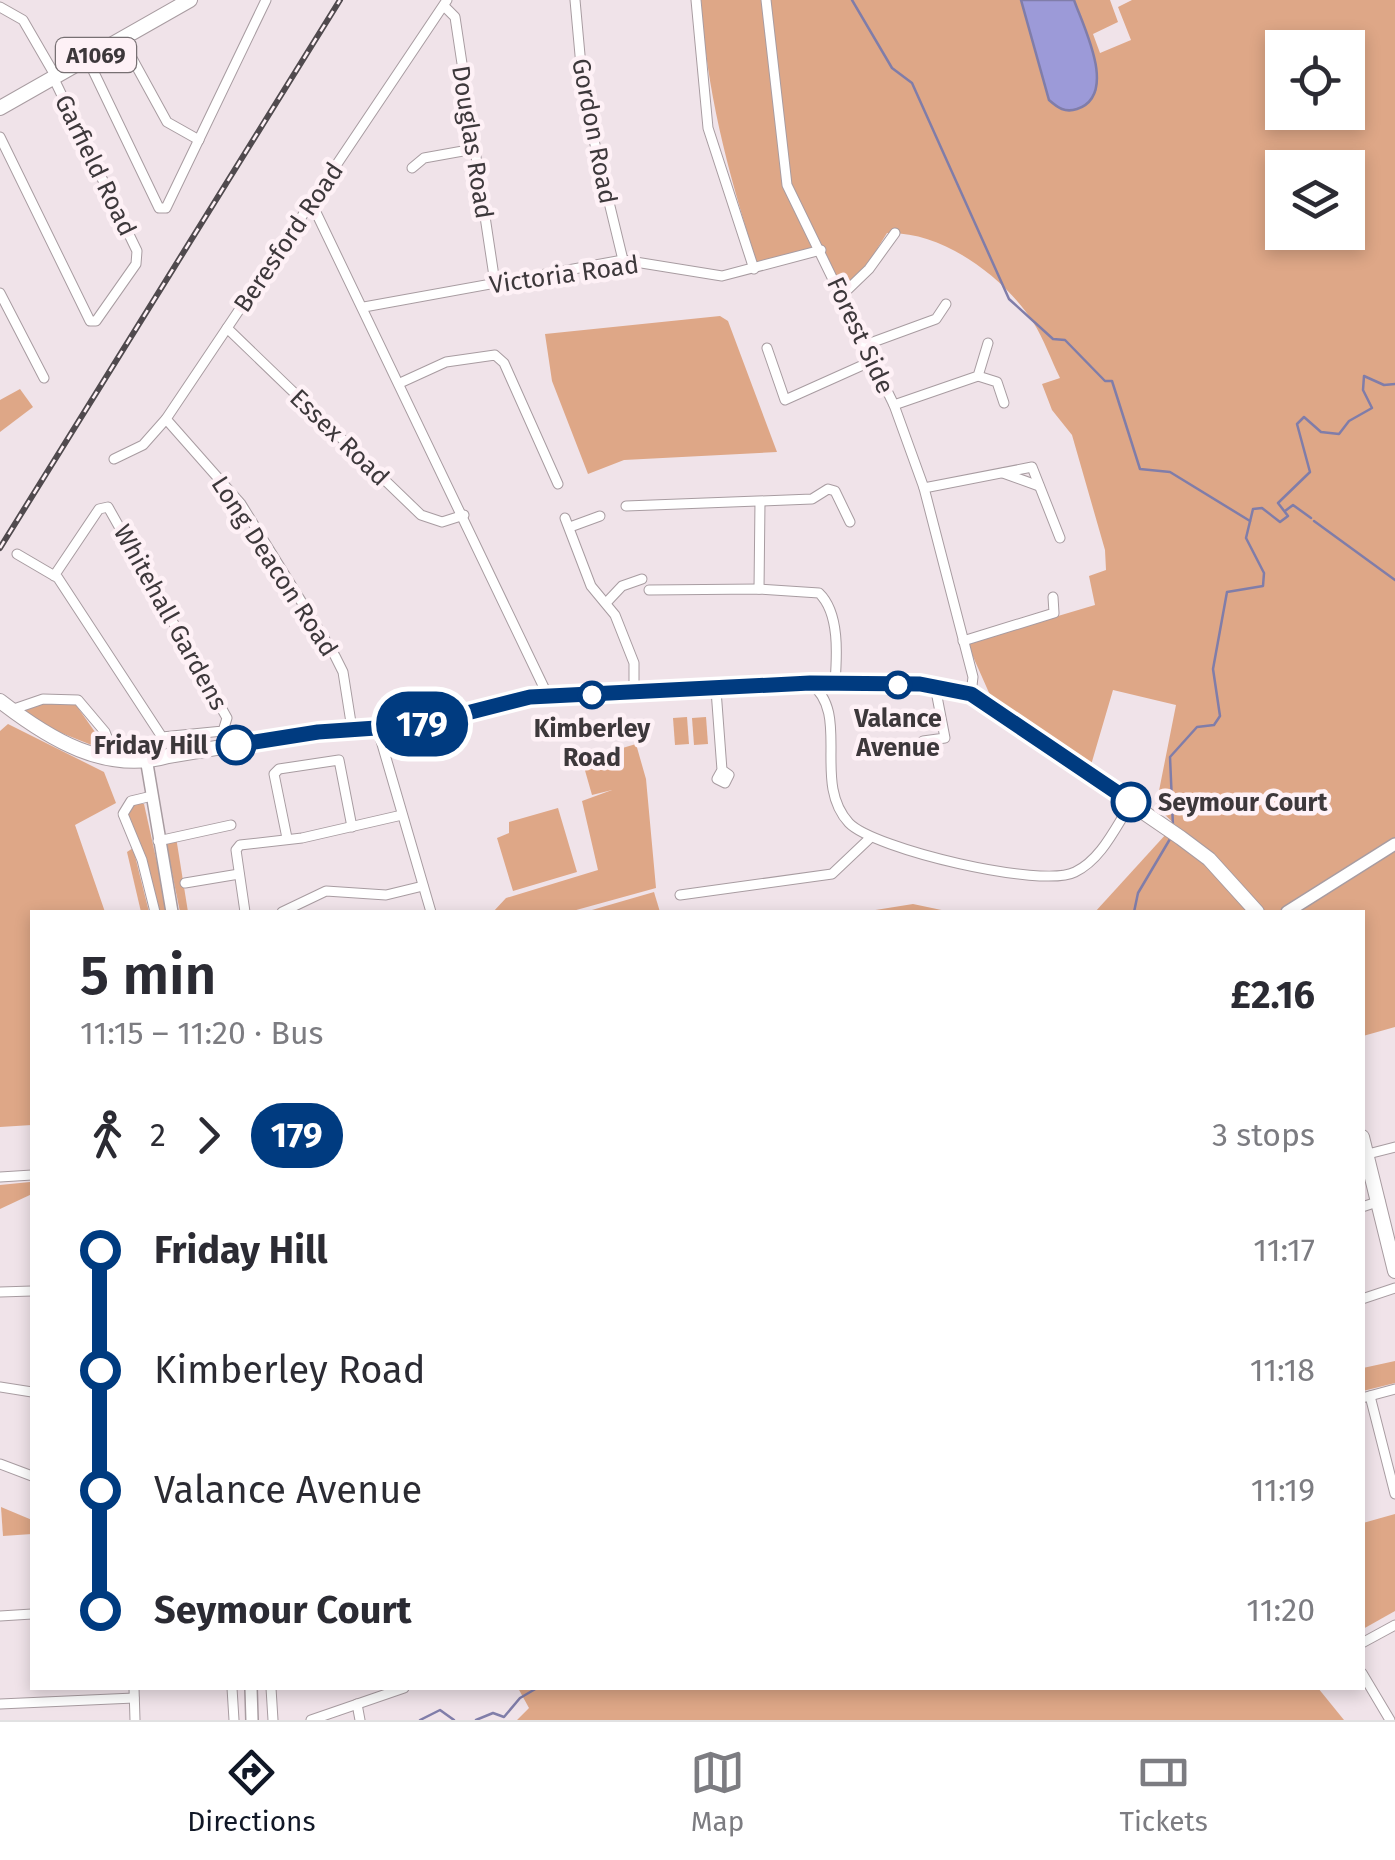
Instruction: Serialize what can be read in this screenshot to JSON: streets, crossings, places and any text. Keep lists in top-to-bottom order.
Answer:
{
  "streets": {
    "main road": ["A1069"],
    "street": [
      "Gordon Road",
      "Douglas Road",
      "Garfield Road",
      "Beresford Road",
      "Victoria Road",
      "Forest Side",
      "Essex Road",
      "Long Deacon Road",
      "Whitehall Gardens"
    ]
  },
  "crossings": [
    ["A1069", "Garfield Road"],
    ["Gordon Road", "Victoria Road"],
    ["Douglas Road", "Beresford Road"],
    ["Douglas Road", "Victoria Road"],
    ["Beresford Road", "Essex Road"],
    ["Beresford Road", "Long Deacon Road"],
    ["Victoria Road", "Forest Side"]
  ],
  "places": [
    "Valance Avenue",
    "Kimberley Road",
    "Friday Hill",
    "Seymour Court"
  ],
  "lines": ["bus line 179"],
  "page": {
    "on_map": "179",
    "heading": ["5 min", "11:15 – 11:20 · Bus", "£2.16"],
    "legs": ["2", "179", "3 stops"],
    "list": [
      {
        "name": "Friday Hill",
        "value": "11:17"
      },
      {
        "name": "Kimberley Road",
        "value": "11:18"
      },
      {
        "name": "Valance Avenue",
        "value": "11:19"
      },
      {
        "name": "Seymour Court",
        "value": "11:20"
      }
    ],
    "tabs": ["Directions", "Map", "Tickets"]
  }
}
